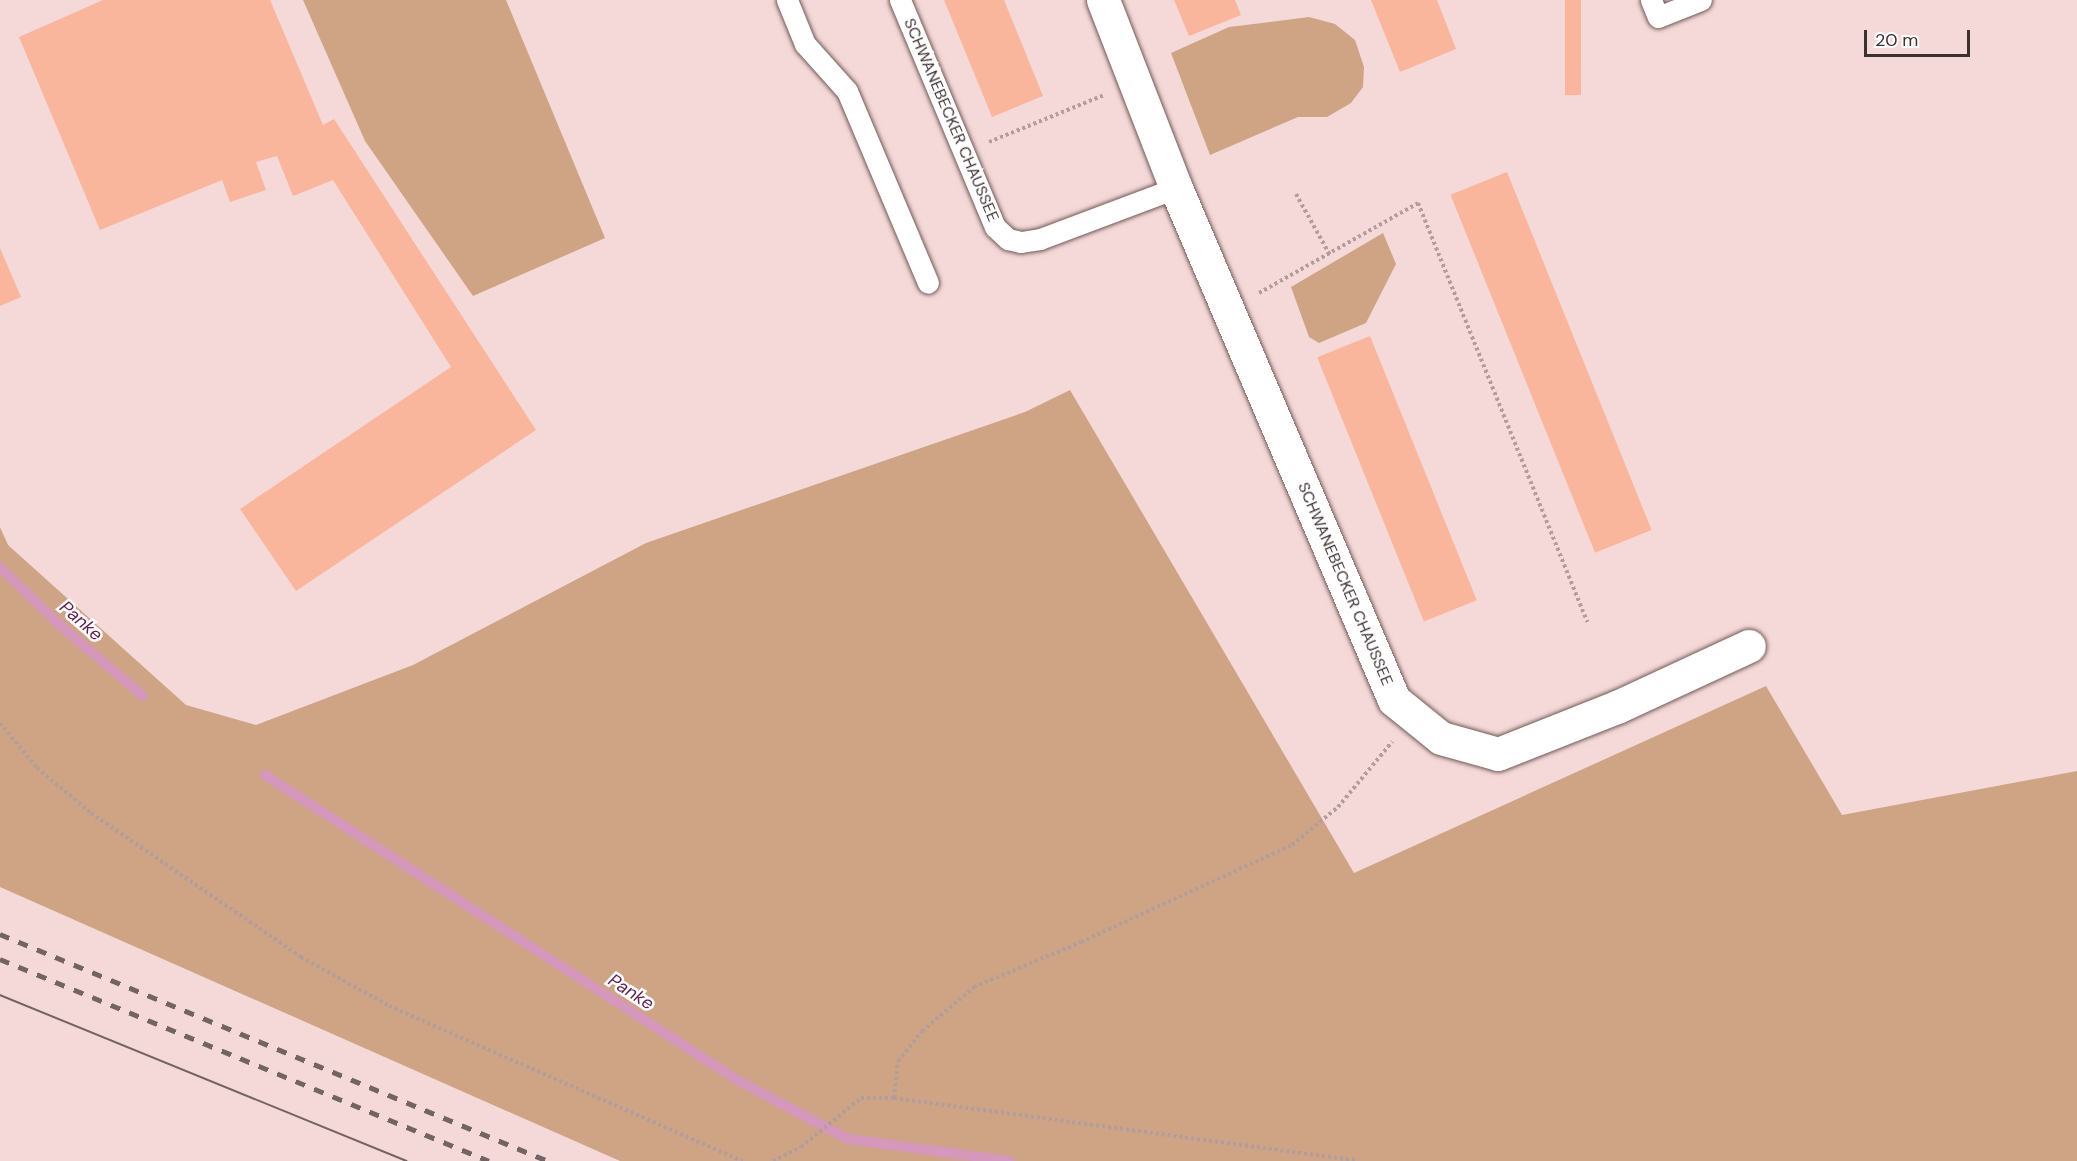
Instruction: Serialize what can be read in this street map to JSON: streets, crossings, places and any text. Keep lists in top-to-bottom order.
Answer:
{
  "streets": {
    "street": ["SCHWANEBECKER CHAUSSEE"]
  },
  "water": ["Panke"],
  "scale_bar": "20 m"
}
